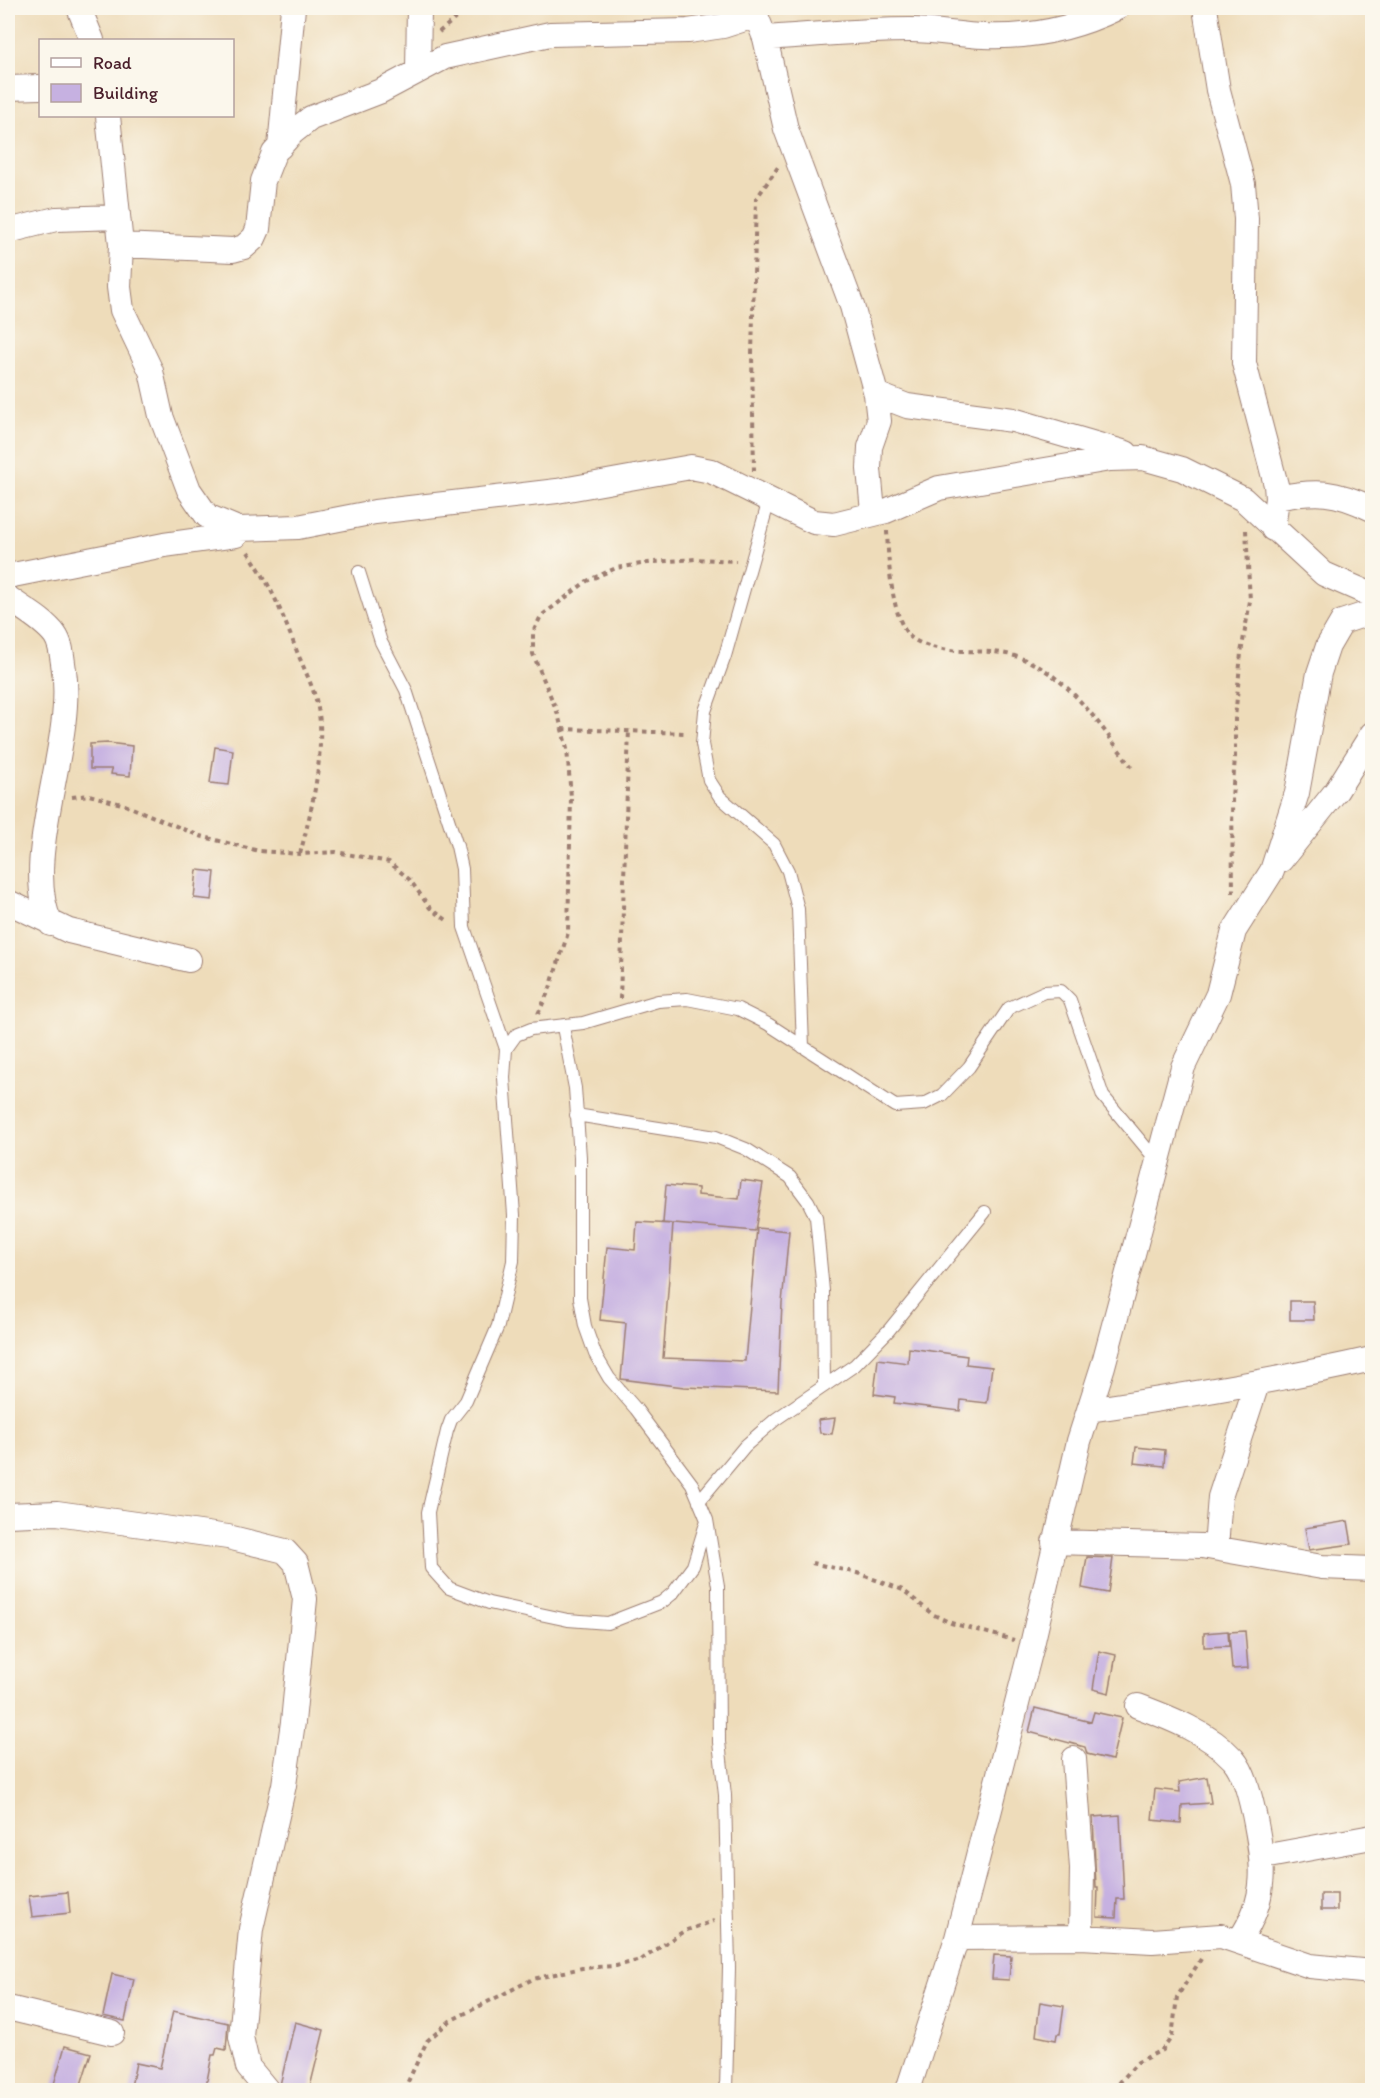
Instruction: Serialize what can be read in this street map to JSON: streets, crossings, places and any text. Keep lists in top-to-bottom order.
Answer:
{
  "legend": ["Road", "Building"]
}
